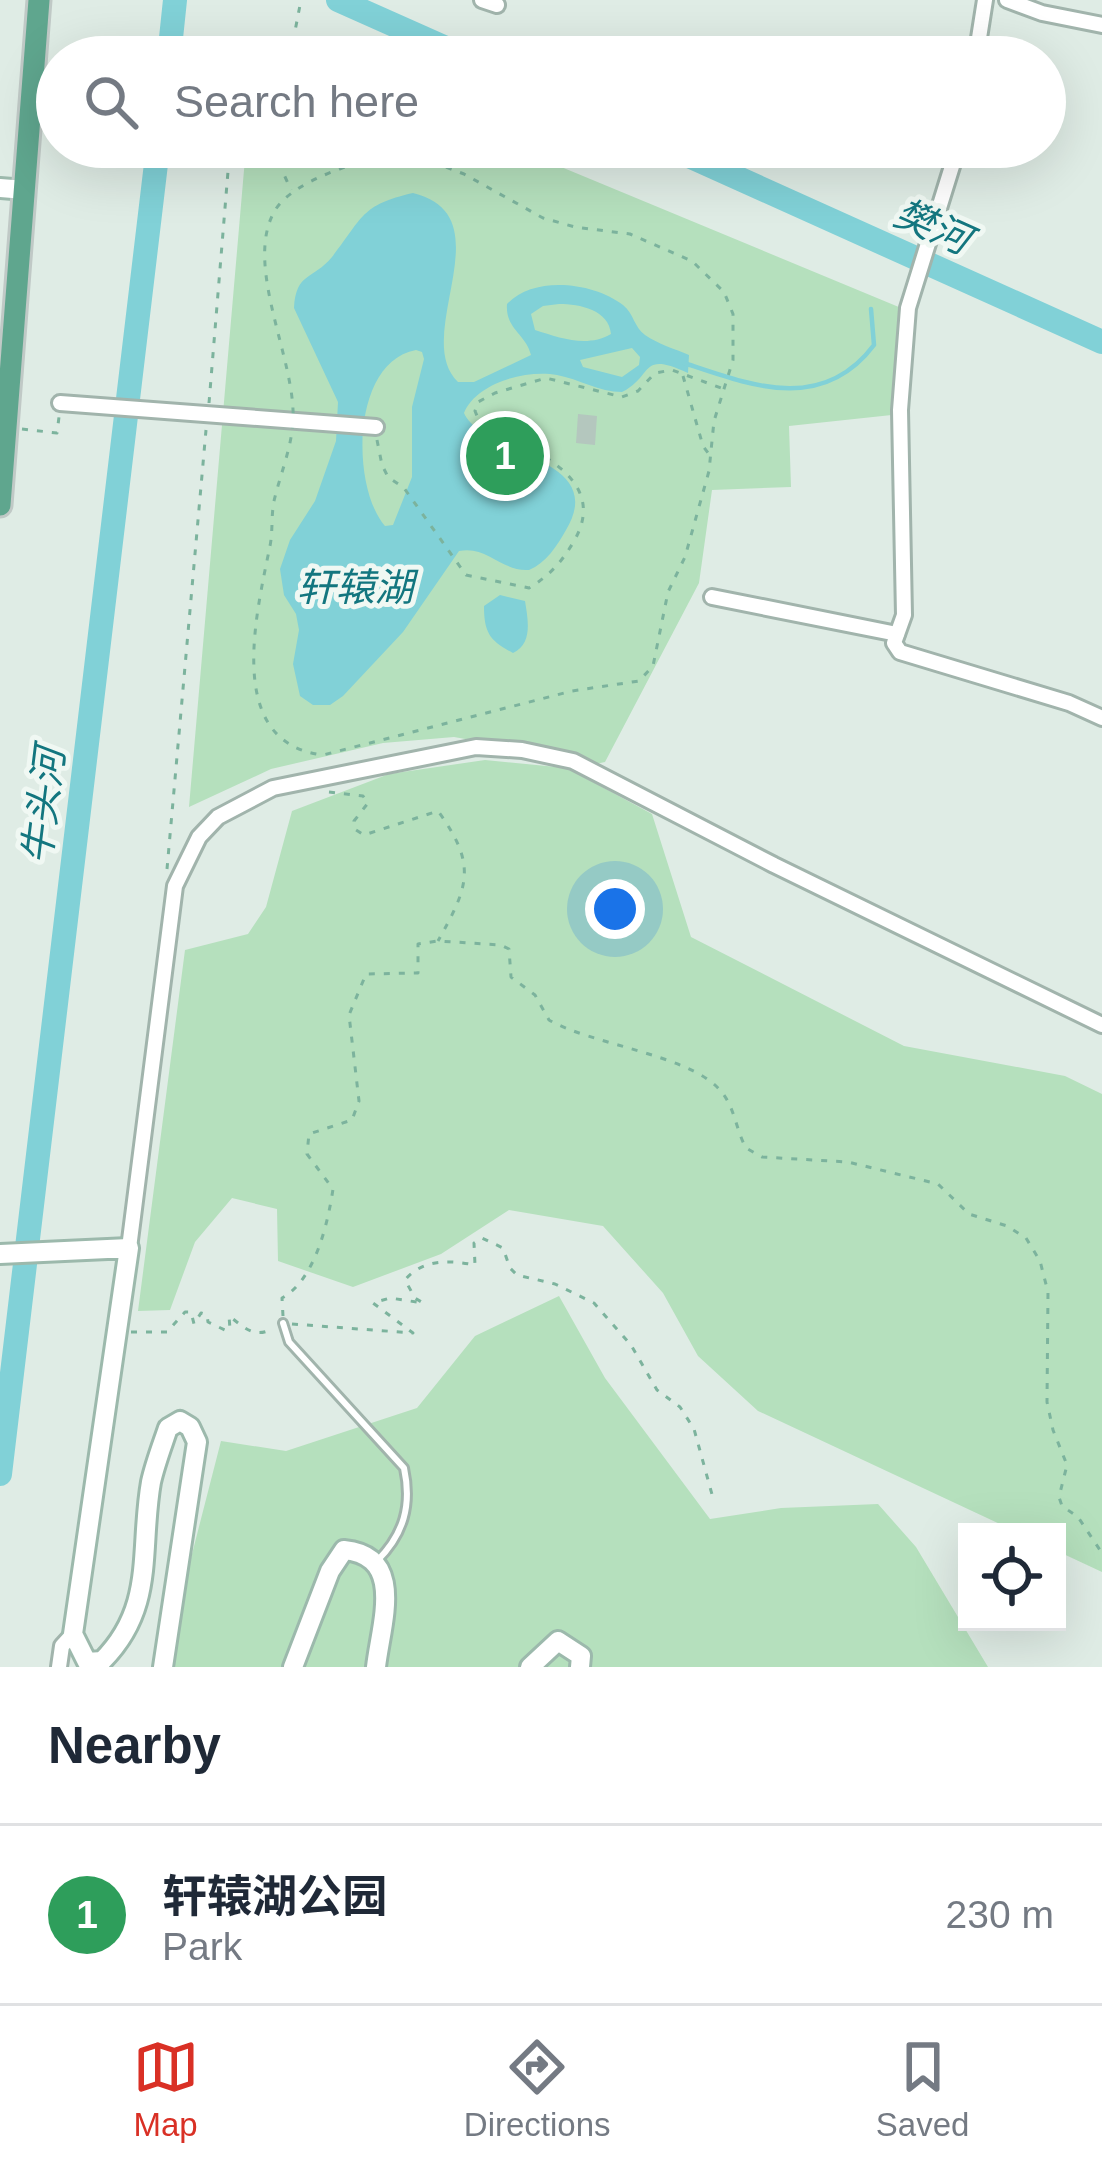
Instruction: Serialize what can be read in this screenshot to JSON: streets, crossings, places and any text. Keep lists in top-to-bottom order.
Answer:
{
  "water": ["樊河", "轩辕湖", "牛头河"],
  "page": {
    "search": "Search here",
    "pins": "1",
    "heading": "Nearby",
    "list": [
      {
        "mark": "1",
        "name": "轩辕湖公园",
        "note": "Park",
        "value": "230 m"
      }
    ],
    "nav": ["Map", "Directions", "Saved"]
  }
}
